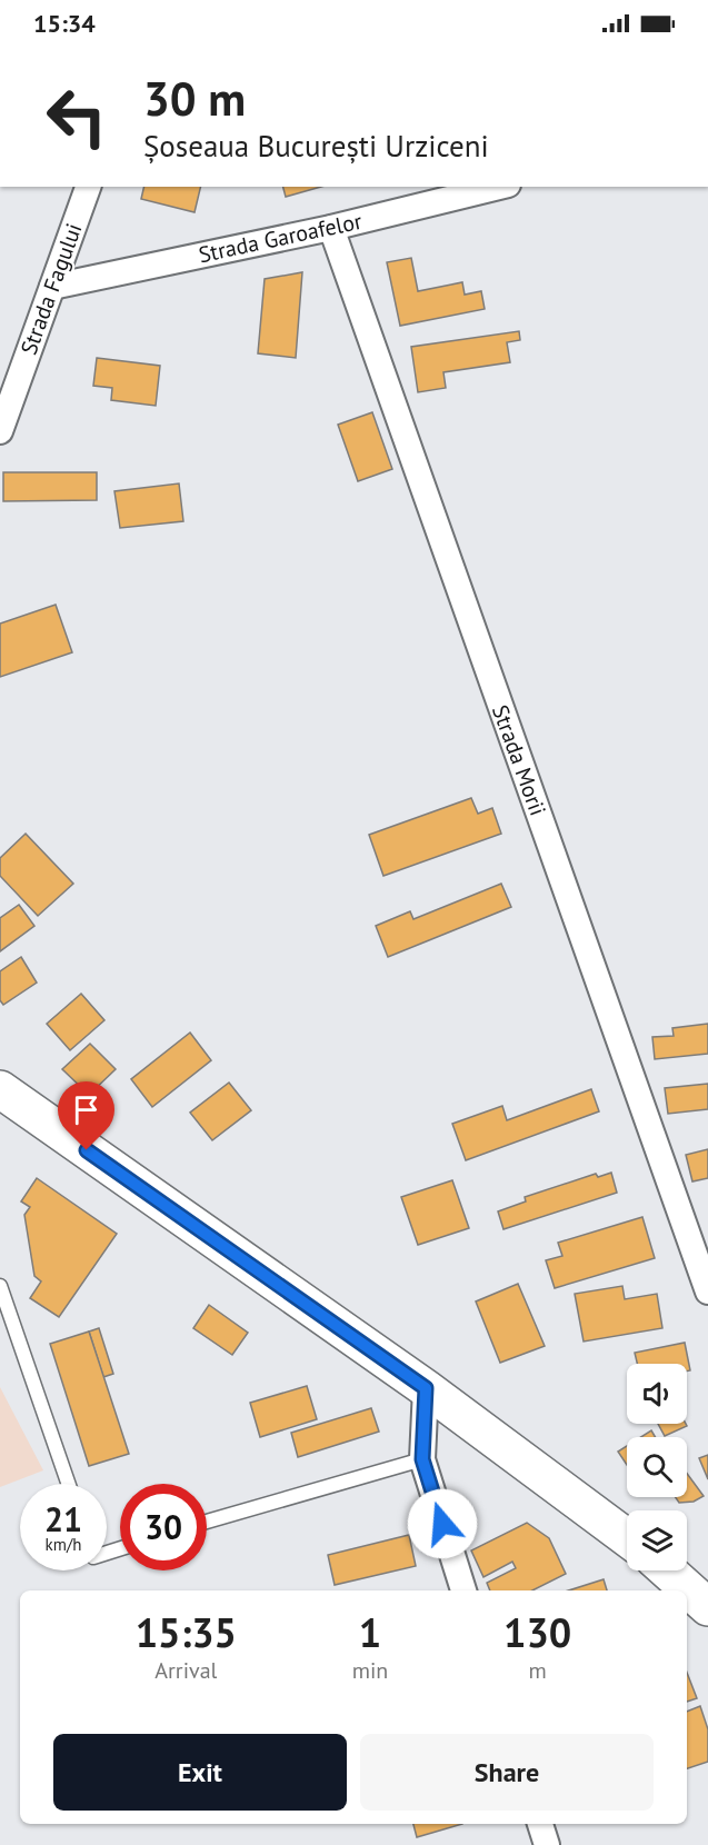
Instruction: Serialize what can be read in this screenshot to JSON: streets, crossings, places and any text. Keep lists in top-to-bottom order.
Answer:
{
  "streets": {
    "street": ["Strada Garoafelor", "Strada Fagului", "Strada Morii"]
  },
  "crossings": [
    ["Strada Garoafelor", "Strada Fagului"],
    ["Strada Garoafelor", "Strada Morii"]
  ],
  "page": {
    "status": "15:34",
    "turn": ["30 m", "Șoseaua București Urziceni"],
    "speed": "21 km/h",
    "limit": "30",
    "eta": [
      "15:35",
      "Arrival",
      "1",
      "min",
      "130",
      "m"
    ],
    "buttons": ["Exit", "Share"]
  }
}
